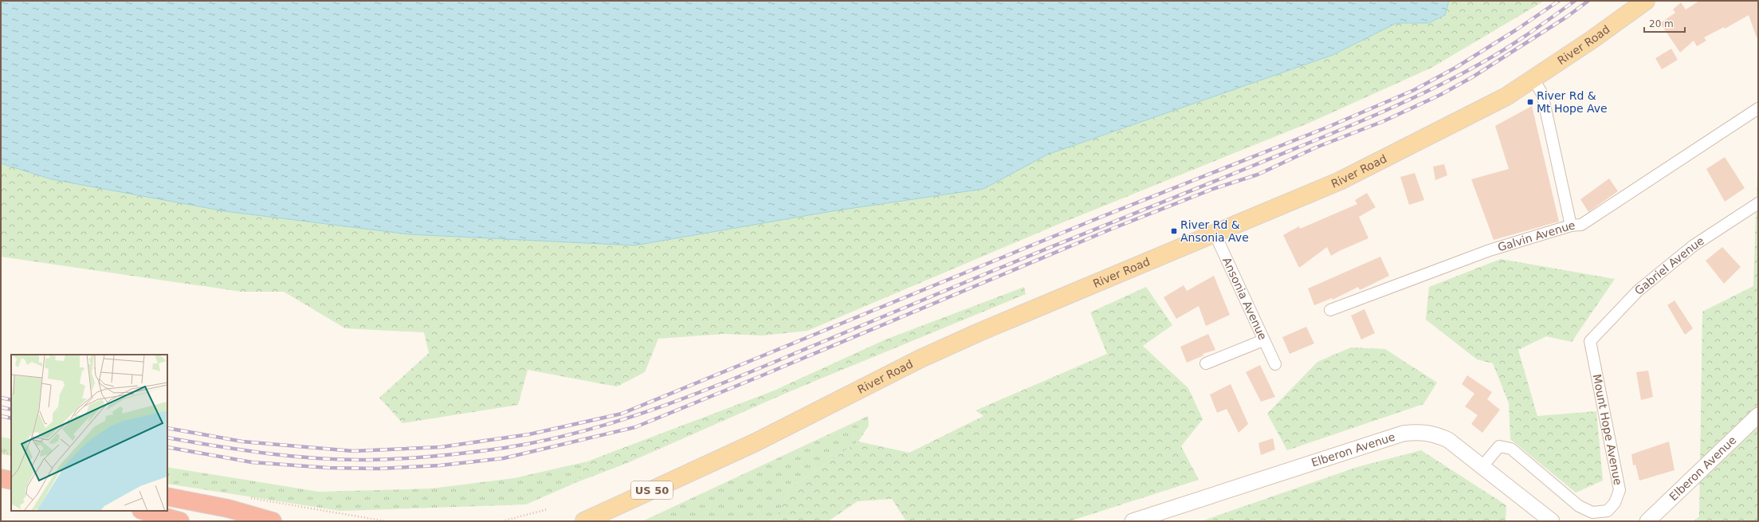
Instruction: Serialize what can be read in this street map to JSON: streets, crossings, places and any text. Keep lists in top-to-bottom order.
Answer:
{
  "streets": {
    "main road": ["River Road", "US 50"],
    "street": [
      "Galvin Avenue",
      "Gabriel Avenue",
      "Ansonia Avenue",
      "Mount Hope Avenue",
      "Elberon Avenue"
    ]
  },
  "crossings": [
    ["River Road", "Ansonia Avenue"],
    ["Gabriel Avenue", "Mount Hope Avenue"],
    ["Mount Hope Avenue", "Elberon Avenue"]
  ],
  "places": {
    "transit": ["River Rd & Mt Hope Ave", "River Rd & Ansonia Ave"]
  },
  "scale_bar": "20 m"
}
